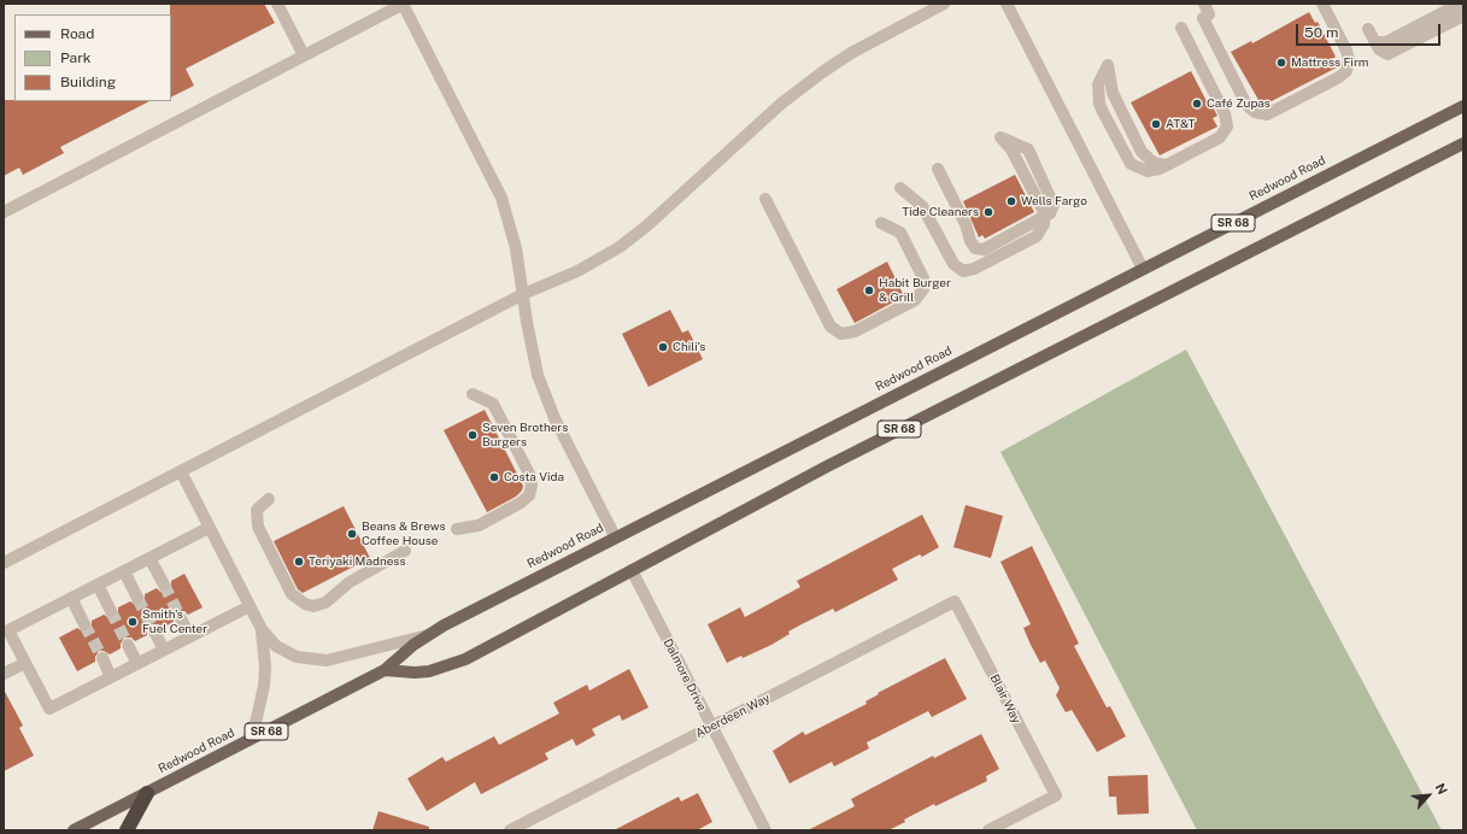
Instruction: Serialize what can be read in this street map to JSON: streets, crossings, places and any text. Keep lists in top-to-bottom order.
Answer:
{
  "streets": {
    "main road": ["Redwood Road", "SR 68"],
    "street": ["Dalmore Drive", "Blair Way", "Aberdeen Way"]
  },
  "crossings": [
    ["Redwood Road", "SR 68"],
    ["SR 68", "Dalmore Drive"],
    ["Dalmore Drive", "Aberdeen Way"],
    ["Blair Way", "Aberdeen Way"]
  ],
  "places": [
    "Mattress Firm",
    "Café Zupas",
    "AT&T",
    "Wells Fargo",
    "Tide Cleaners",
    "Habit Burger & Grill",
    "Chili's",
    "Seven Brothers Burgers",
    "Costa Vida",
    "Beans & Brews Coffee House",
    "Teriyaki Madness",
    "Smith's Fuel Center"
  ],
  "legend": ["Road", "Park", "Building"],
  "scale_bar": "50 m",
  "north": "top right"
}
